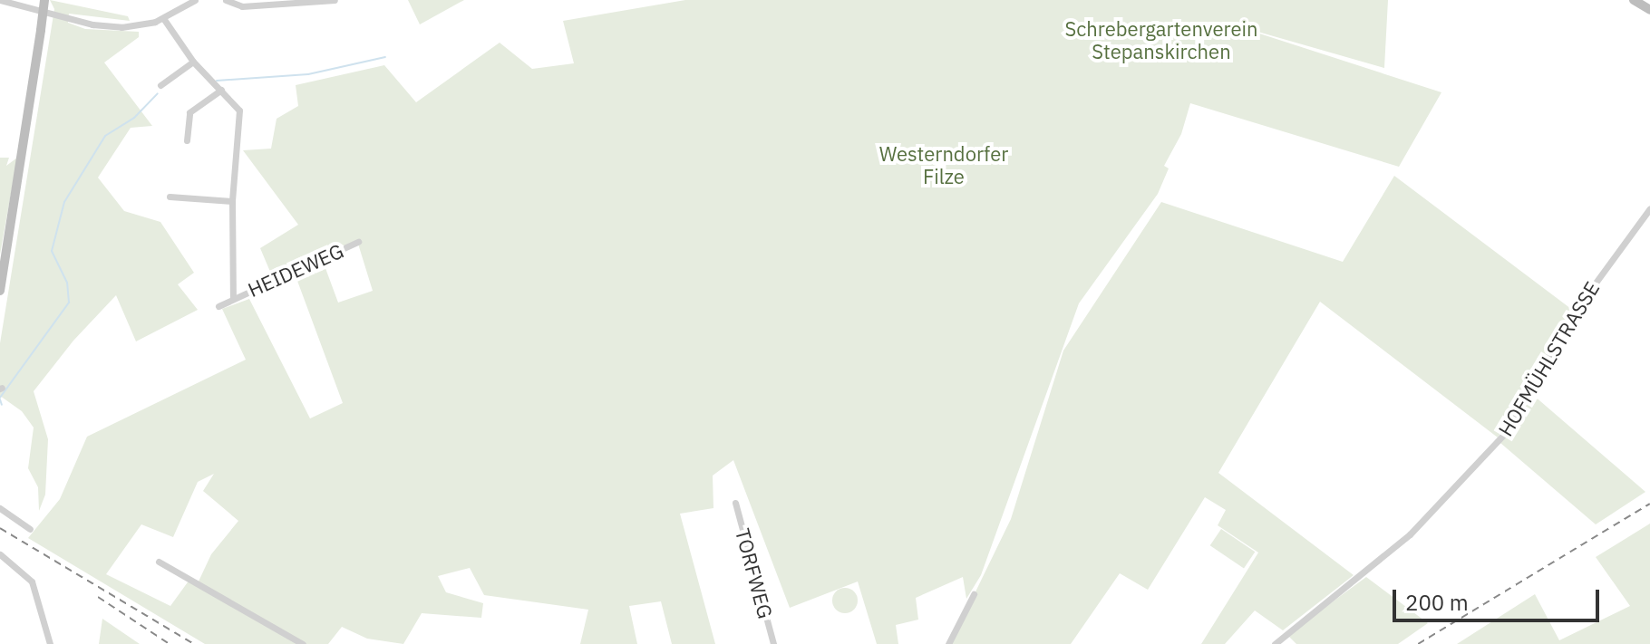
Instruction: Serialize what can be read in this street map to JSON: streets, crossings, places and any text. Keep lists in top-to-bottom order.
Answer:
{
  "streets": {
    "street": ["HEIDEWEG", "HOFMÜHLSTRASSE", "TORFWEG"]
  },
  "parks": ["Schrebergartenverein Stepanskirchen", "Westerndorfer Filze"],
  "scale_bar": "200 m"
}
